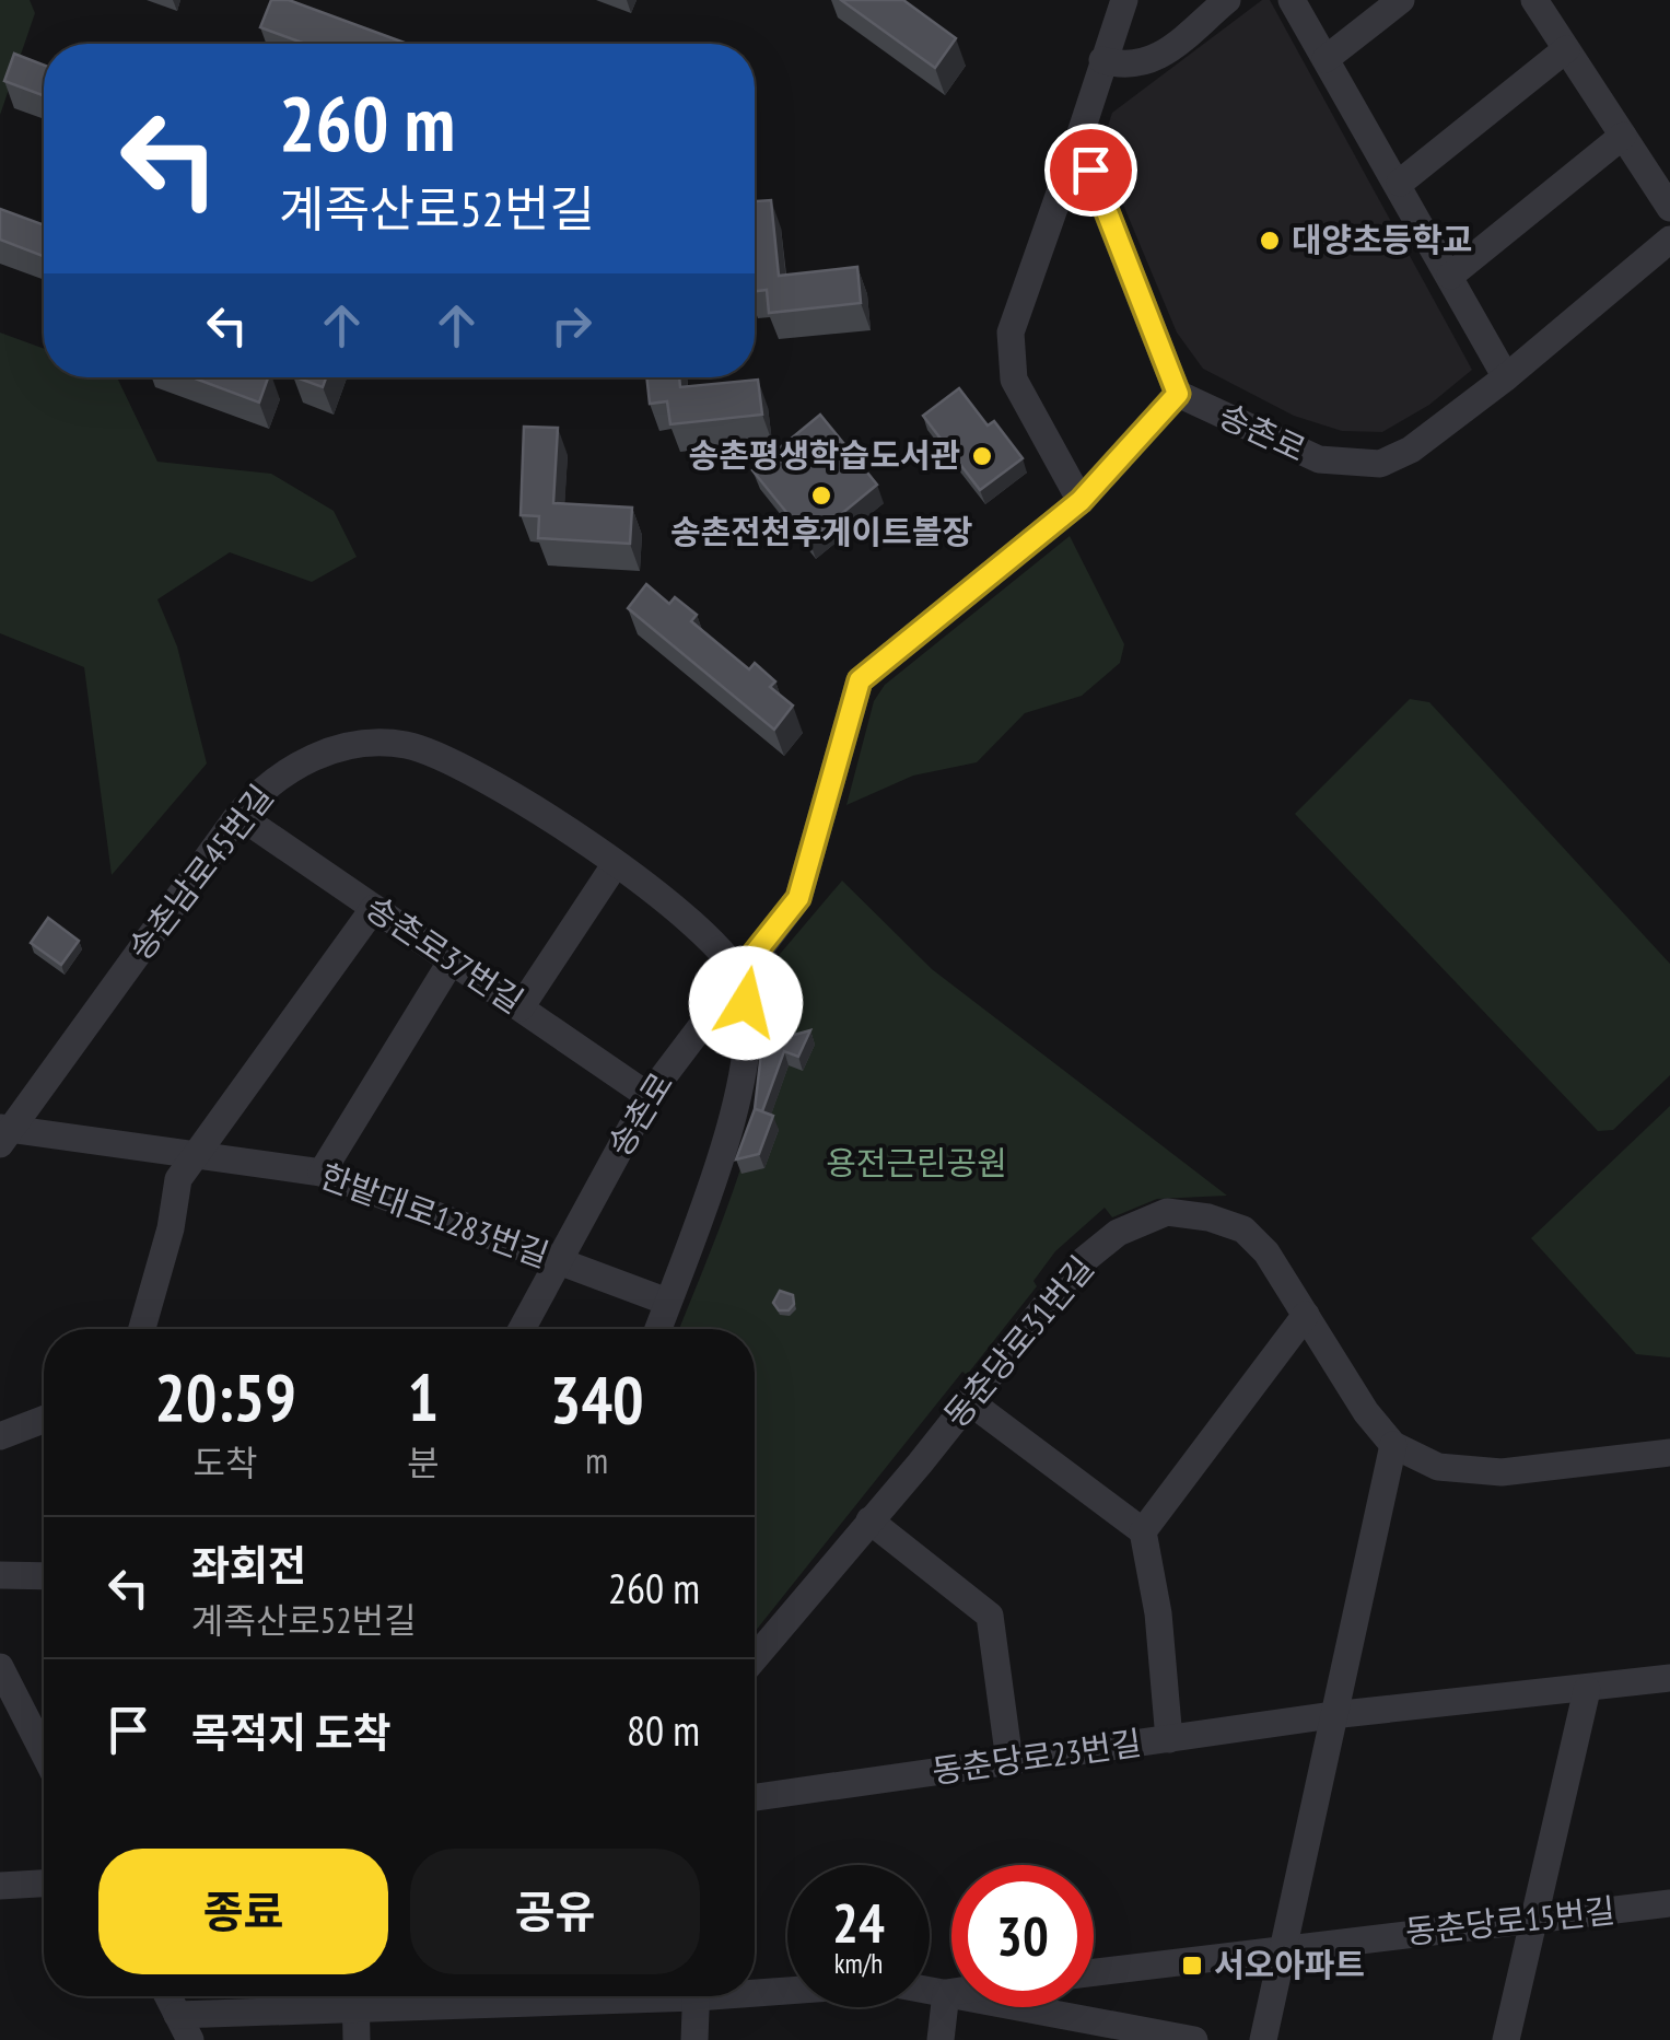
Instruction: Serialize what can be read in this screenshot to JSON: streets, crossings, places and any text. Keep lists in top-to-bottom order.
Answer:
{
  "streets": {
    "street": [
      "송촌로",
      "송촌남로45번길",
      "송촌로37번길",
      "한밭대로1283번길",
      "동춘당로31번길",
      "동춘당로23번길",
      "동춘당로15번길"
    ]
  },
  "crossings": [
    ["송촌로", "송촌남로45번길"],
    ["송촌로", "송촌로37번길"],
    ["송촌로", "한밭대로1283번길"],
    ["송촌남로45번길", "송촌로37번길"],
    ["송촌남로45번길", "한밭대로1283번길"]
  ],
  "parks": ["용전근린공원"],
  "places": {
    "other": ["대양초등학교", "송촌평생학습도서관", "송촌전천후게이트볼장"],
    "transit": ["서오아파트"]
  },
  "page": {
    "turn": ["260 m", "계족산로52번길"],
    "eta": [
      "20:59",
      "도착",
      "1",
      "분",
      "340",
      "m"
    ],
    "list": [
      {
        "name": "좌회전",
        "note": "계족산로52번길",
        "value": "260 m"
      },
      {
        "name": "목적지 도착",
        "value": "80 m"
      }
    ],
    "buttons": ["종료", "공유"],
    "speed": "24 km/h",
    "limit": "30"
  }
}
